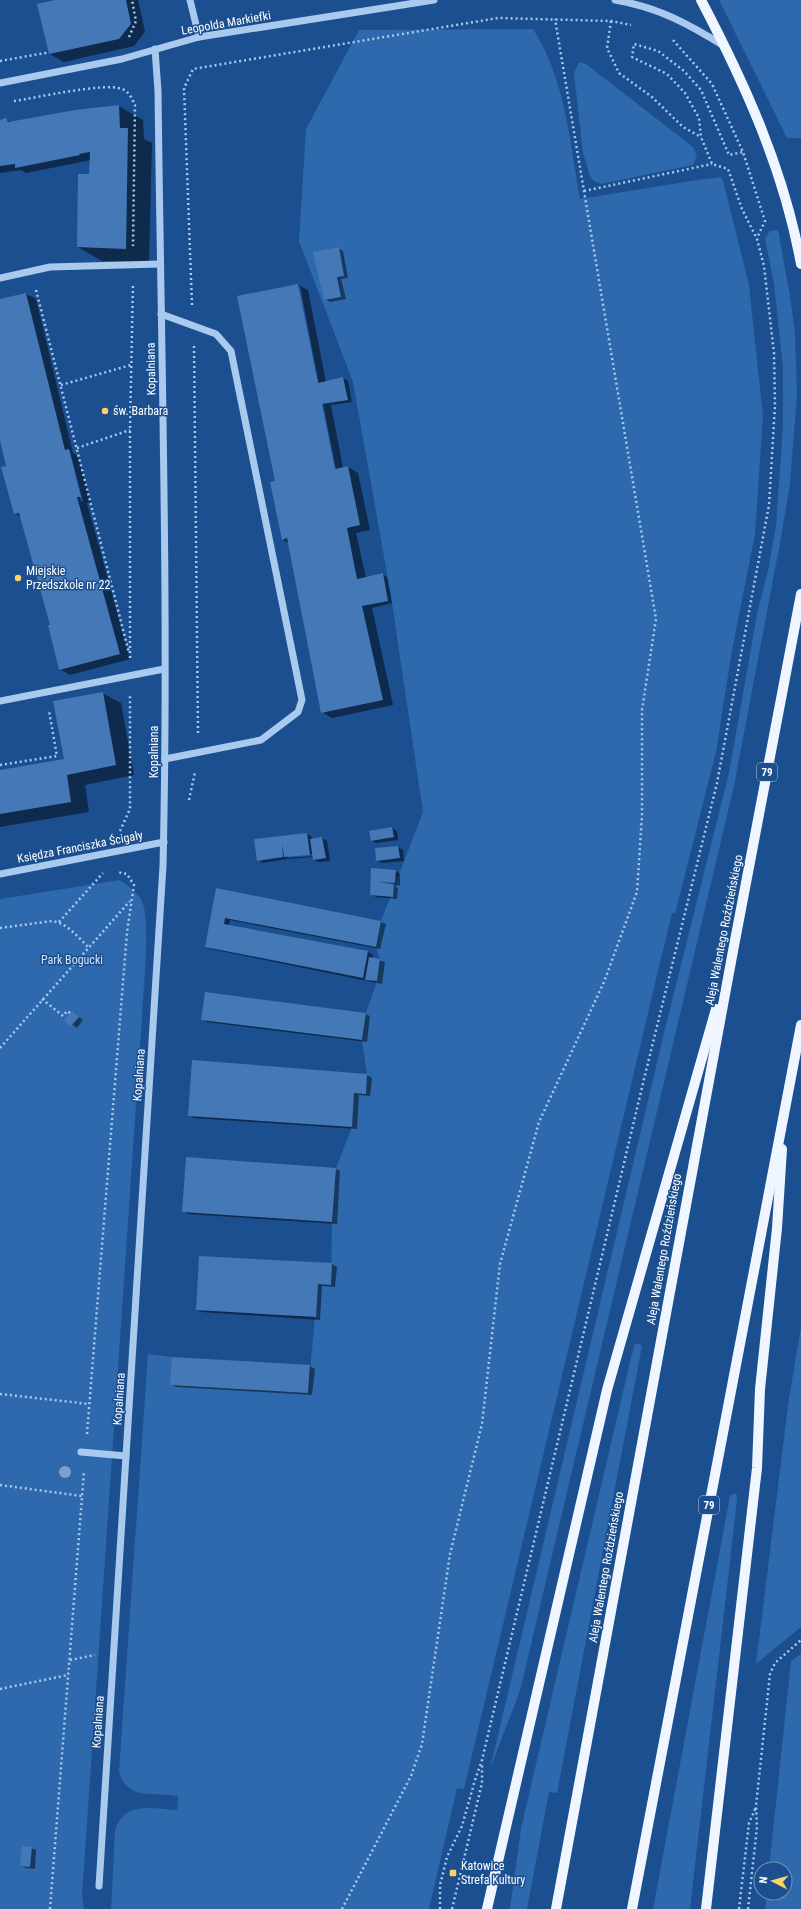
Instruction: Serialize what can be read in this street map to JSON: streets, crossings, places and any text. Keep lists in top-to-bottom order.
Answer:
{
  "streets": {
    "main road": ["79", "Aleja Walentego Roździeńskiego"],
    "street": ["Leopolda Markiefki", "Kopalniana", "Księdza Franciszka Ścigały"]
  },
  "crossings": [
    ["Leopolda Markiefki", "Kopalniana"],
    ["Kopalniana", "Księdza Franciszka Ścigały"]
  ],
  "parks": ["Park Bogucki"],
  "places": {
    "other": ["św. Barbara", "Miejskie Przedszkole nr 22"],
    "transit": ["Katowice Strefa Kultury"]
  },
  "north": "left"
}
